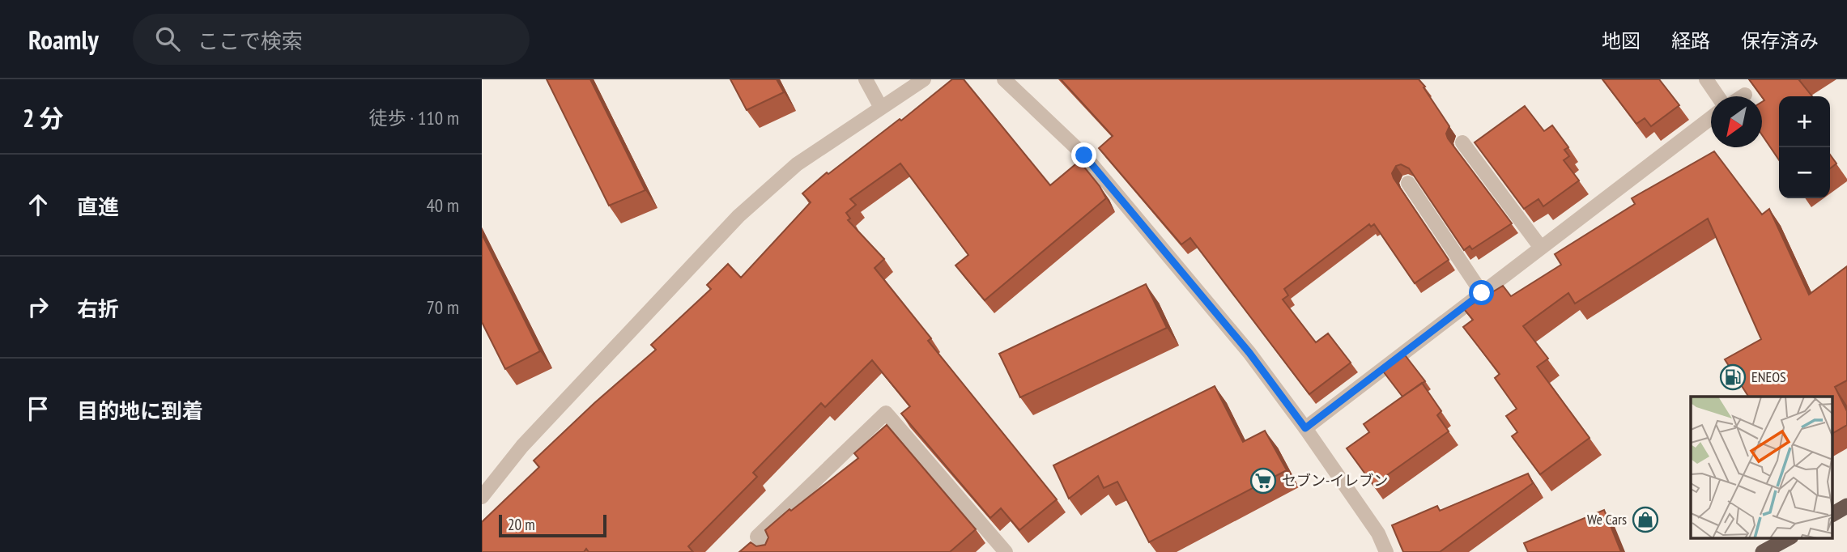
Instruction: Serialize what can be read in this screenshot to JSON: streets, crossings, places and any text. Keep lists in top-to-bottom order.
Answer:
{
  "places": {
    "fuel station": ["ENEOS"],
    "supermarket": ["セブン-イレブン"],
    "shop": ["We Cars"]
  },
  "scale_bar": "20 m",
  "north": "bottom left",
  "page": {
    "header": "Roamly",
    "search": "ここで検索",
    "nav": ["地図", "経路", "保存済み"],
    "heading": ["2 分", "徒歩 · 110 m"],
    "map_buttons": ["+", "−"],
    "list": [
      ["直進", "40 m"],
      ["右折", "70 m"],
      "目的地に到着"
    ],
    "scale": "20 m"
  }
}
